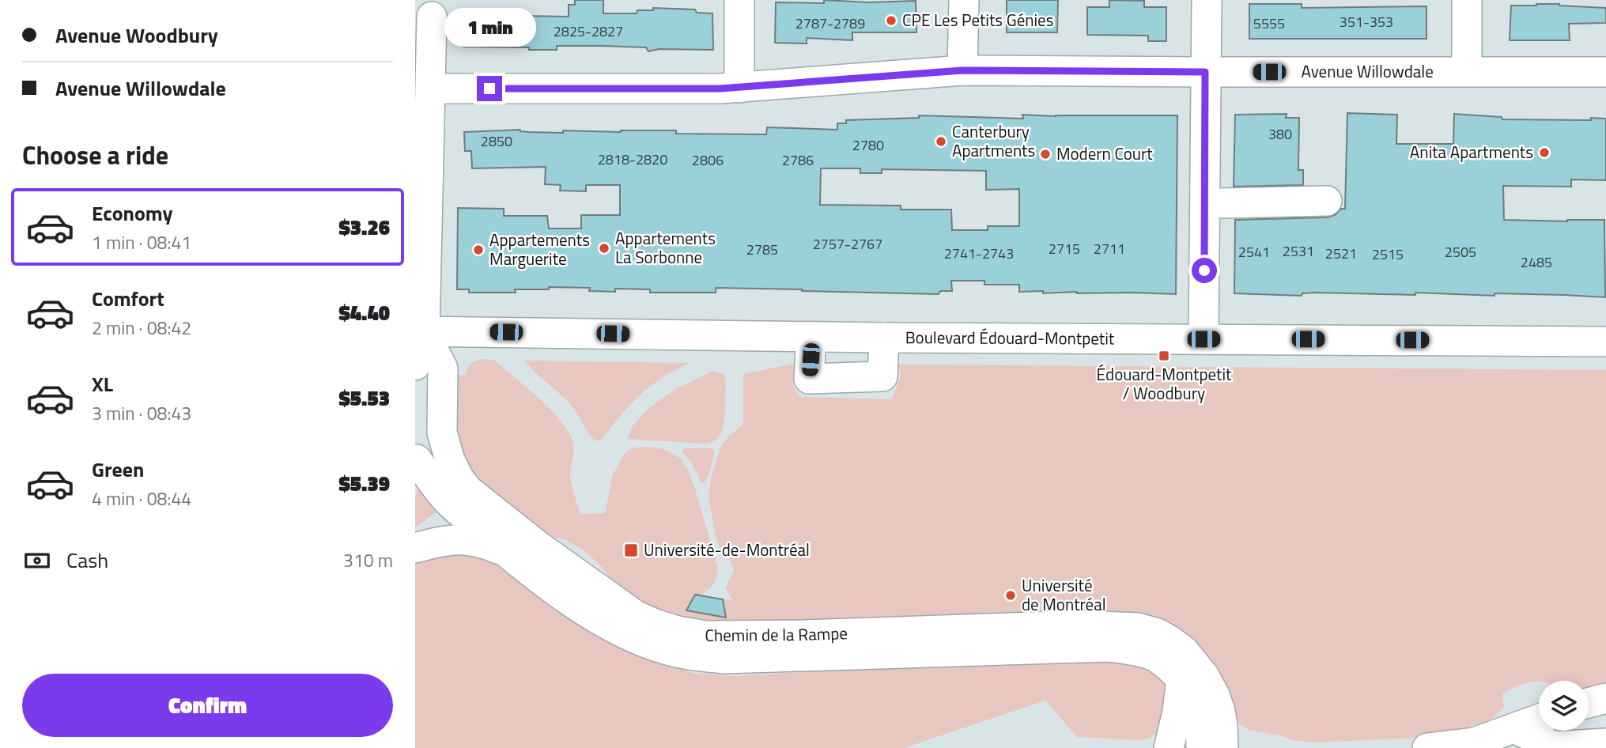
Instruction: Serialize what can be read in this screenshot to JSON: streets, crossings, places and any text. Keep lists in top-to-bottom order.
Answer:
{
  "streets": {
    "street": ["Avenue Willowdale", "Boulevard Édouard-Montpetit", "Chemin de la Rampe"]
  },
  "crossings": [
    ["Boulevard Édouard-Montpetit", "Chemin de la Rampe"]
  ],
  "places": {
    "other": [
      "CPE Les Petits Génies",
      "Canterbury Apartments",
      "Anita Apartments",
      "Modern Court",
      "Appartements La Sorbonne",
      "Appartements Marguerite",
      "Université de Montréal"
    ],
    "transit": ["Édouard-Montpetit / Woodbury", "Université-de-Montréal"]
  },
  "house_numbers": [
    "351-353",
    "2787-2789",
    "5555",
    "2825-2827",
    "380",
    "2850",
    "2780",
    "2818-2820",
    "2806",
    "2786",
    "2757-2767",
    "2715",
    "2711",
    "2785",
    "2531",
    "2541",
    "2505",
    "2741-2743",
    "2521",
    "2515",
    "2485"
  ],
  "page": {
    "banner": ["Avenue Woodbury", "Avenue Willowdale"],
    "bubble": "1 min",
    "heading": "Choose a ride",
    "list": [
      {
        "name": "Economy",
        "note": "1 min · 08:41",
        "value": "$3.26"
      },
      {
        "name": "Comfort",
        "note": "2 min · 08:42",
        "value": "$4.40"
      },
      {
        "name": "XL",
        "note": "3 min · 08:43",
        "value": "$5.53"
      },
      {
        "name": "Green",
        "note": "4 min · 08:44",
        "value": "$5.39"
      }
    ],
    "pay": ["Cash", "310 m"],
    "buttons": "Confirm"
  }
}
